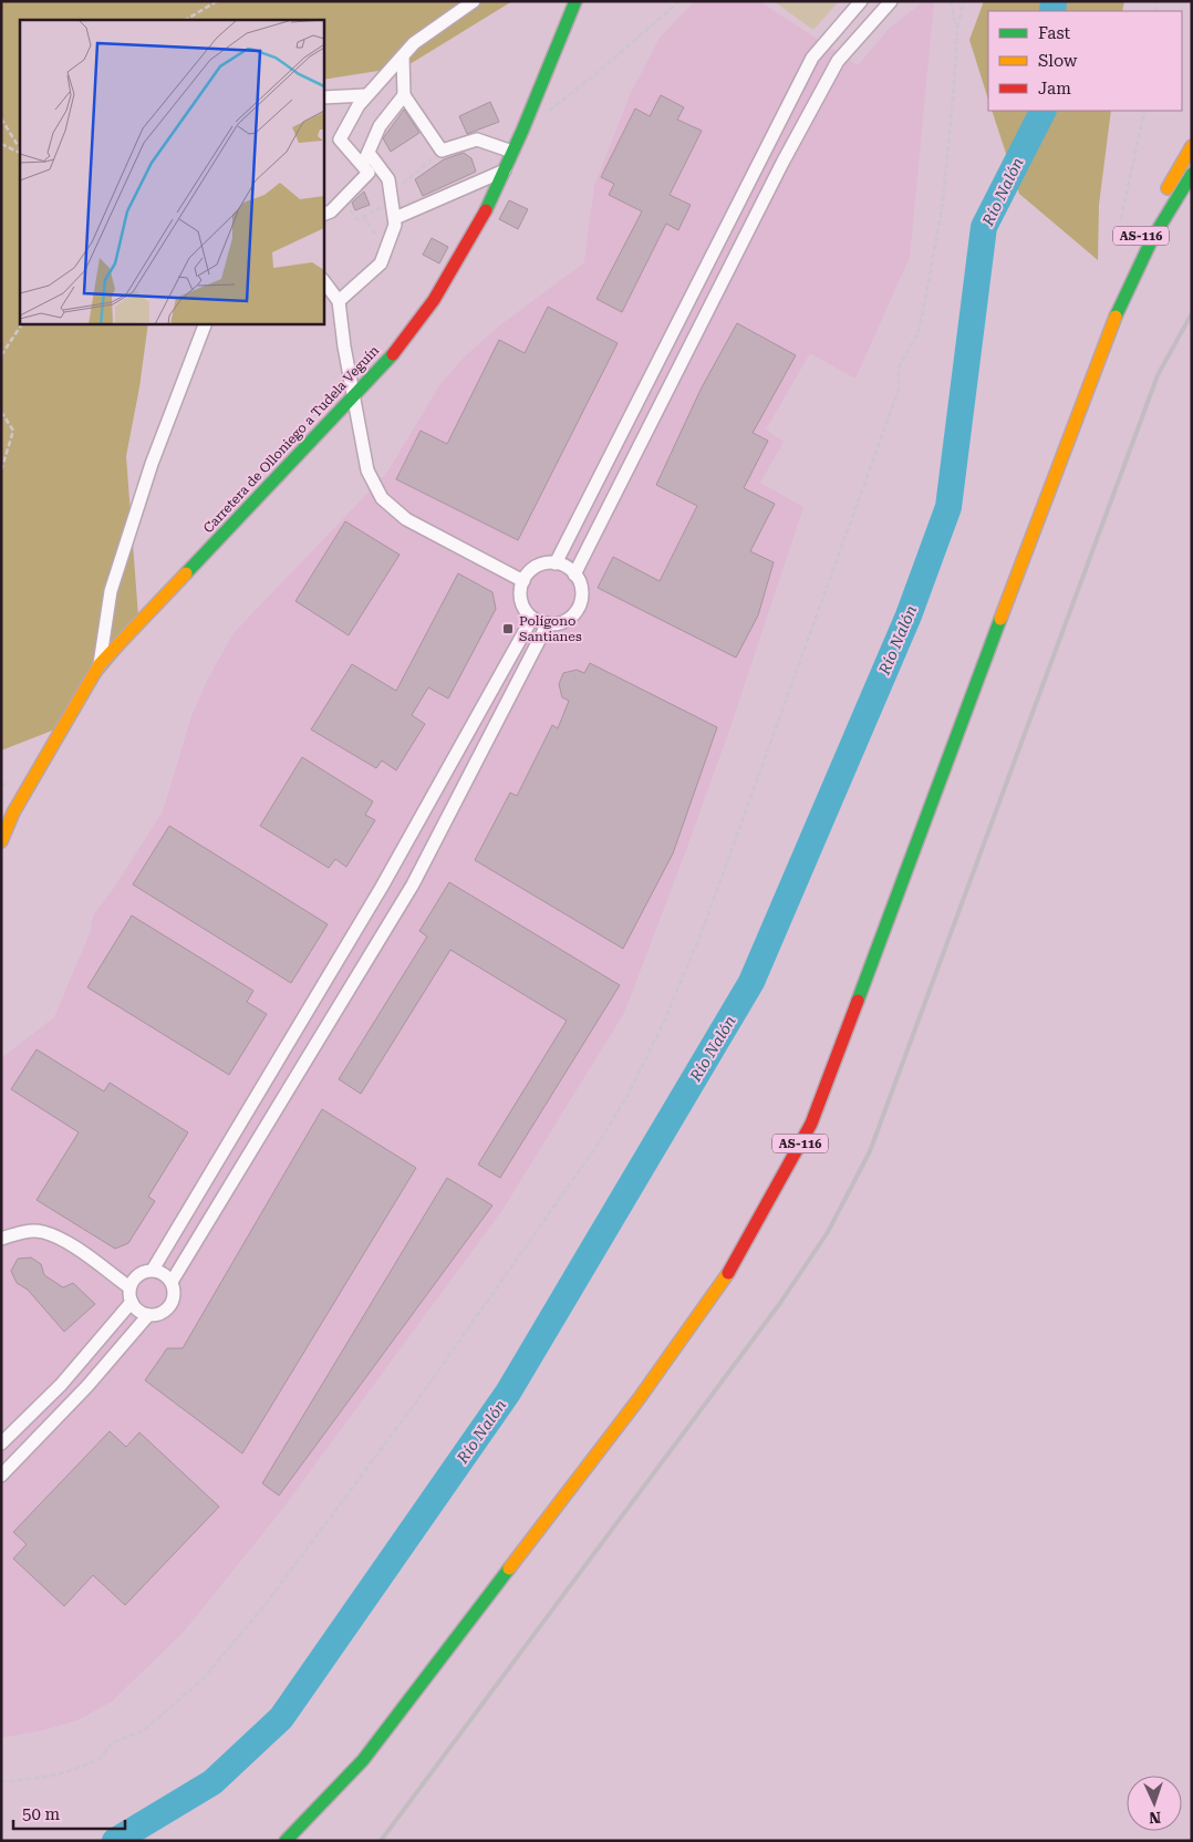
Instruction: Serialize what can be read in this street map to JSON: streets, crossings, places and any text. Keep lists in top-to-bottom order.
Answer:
{
  "streets": {
    "main road": ["AS-116", "Carretera de Olloniego a Tudela Veguín"]
  },
  "water": ["Río Nalón"],
  "places": {
    "transit": ["Polígono Santianes"]
  },
  "legend": ["Fast", "Slow", "Jam"],
  "scale_bar": "50 m",
  "north": "bottom"
}
